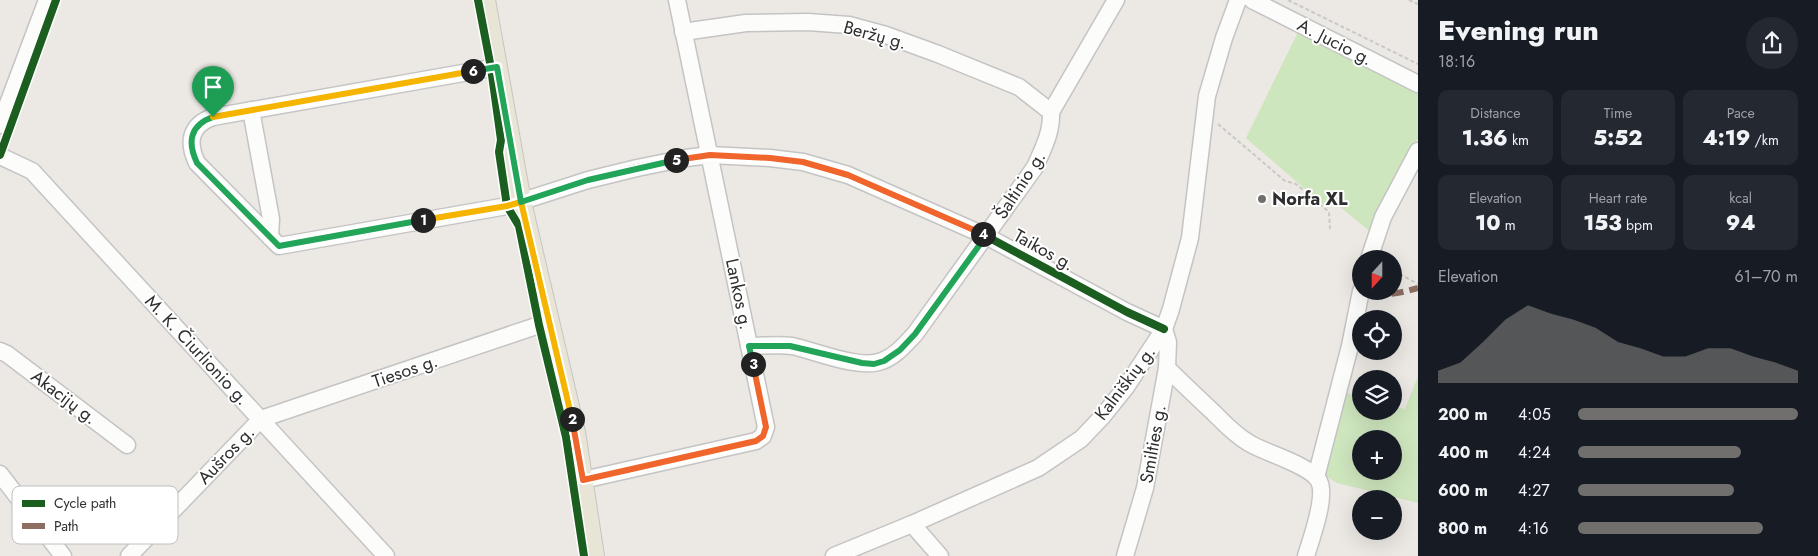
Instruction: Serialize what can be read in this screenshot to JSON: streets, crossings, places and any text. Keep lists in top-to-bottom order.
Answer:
{
  "streets": {
    "street": [
      "Beržų g.",
      "A. Jucio g.",
      "Šaltinio g.",
      "Taikos g.",
      "Lankos g.",
      "M. K. Čiurlionio g.",
      "Tiesos g.",
      "Kalniškių g.",
      "Akacijų g.",
      "Smilties g.",
      "Aušros g."
    ]
  },
  "crossings": [
    ["Beržų g.", "Šaltinio g."],
    ["Beržų g.", "Lankos g."],
    ["Šaltinio g.", "Taikos g."],
    ["Šaltinio g.", "Lankos g."],
    ["Taikos g.", "Lankos g."],
    ["Taikos g.", "Kalniškių g."],
    ["Taikos g.", "Smilties g."],
    ["M. K. Čiurlionio g.", "Tiesos g."],
    ["M. K. Čiurlionio g.", "Aušros g."],
    ["Tiesos g.", "Aušros g."],
    ["Kalniškių g.", "Smilties g."]
  ],
  "places": ["Norfa XL"],
  "legend": ["Cycle path", "Path"],
  "north": "bottom",
  "page": {
    "heading": ["Evening run", "18:16"],
    "pins": [
      "6",
      "5",
      "1",
      "4",
      "3",
      "2"
    ],
    "stats": [
      ["Distance", "1.36 km"],
      ["Time", "5:52"],
      ["Pace", "4:19 /km"],
      ["Elevation", "10 m"],
      ["Heart rate", "153 bpm"],
      ["kcal", "94"]
    ],
    "map_buttons": ["+", "−"],
    "chart": ["Elevation", "61–70 m"],
    "list": [
      {
        "name": "200 m",
        "note": "4:05"
      },
      {
        "name": "400 m",
        "note": "4:24"
      },
      {
        "name": "600 m",
        "note": "4:27"
      },
      {
        "name": "800 m",
        "note": "4:16"
      }
    ]
  }
}
